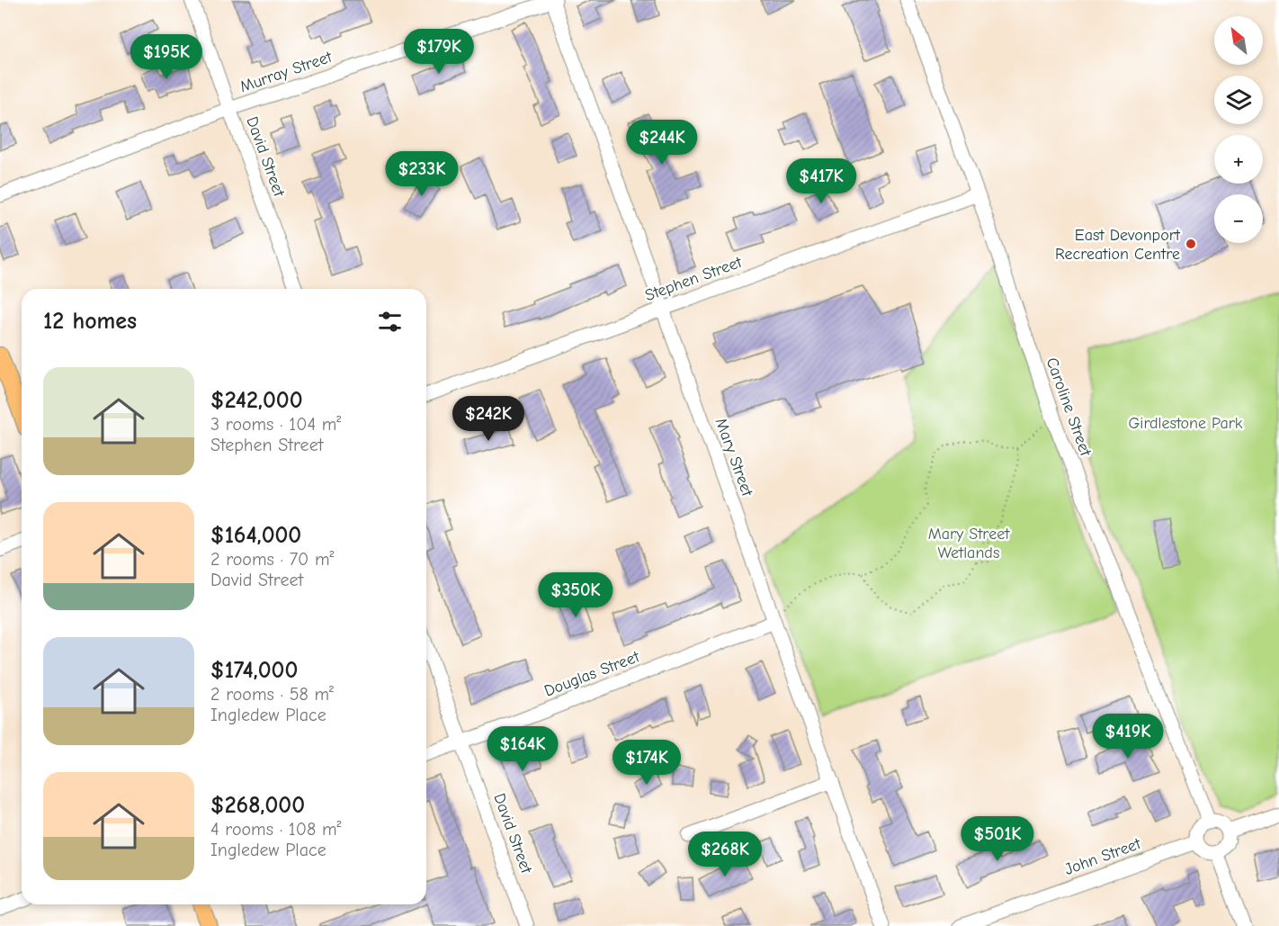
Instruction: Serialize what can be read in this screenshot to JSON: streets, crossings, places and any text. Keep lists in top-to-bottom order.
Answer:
{
  "streets": {
    "street": [
      "Murray Street",
      "David Street",
      "Stephen Street",
      "Caroline Street",
      "Mary Street",
      "Douglas Street",
      "John Street"
    ]
  },
  "crossings": [
    ["Murray Street", "David Street"],
    ["Murray Street", "Mary Street"],
    ["David Street", "Douglas Street"],
    ["Stephen Street", "Caroline Street"],
    ["Stephen Street", "Mary Street"],
    ["Caroline Street", "John Street"],
    ["Mary Street", "Douglas Street"]
  ],
  "parks": ["Girdlestone Park", "Mary Street Wetlands"],
  "places": ["East Devonport Recreation Centre"],
  "north": "top left",
  "page": {
    "map_buttons": ["+", "−"],
    "price": [
      "$179K",
      "$195K",
      "$244K",
      "$233K",
      "$417K",
      "$242K",
      "$350K",
      "$419K",
      "$164K",
      "$174K",
      "$501K",
      "$268K"
    ],
    "heading": "12 homes",
    "list": [
      {
        "name": "$242,000",
        "note": "3 rooms · 104 m² · Stephen Street"
      },
      {
        "name": "$164,000",
        "note": "2 rooms · 70 m² · David Street"
      },
      {
        "name": "$174,000",
        "note": "2 rooms · 58 m² · Ingledew Place"
      },
      {
        "name": "$268,000",
        "note": "4 rooms · 108 m² · Ingledew Place"
      }
    ]
  }
}
